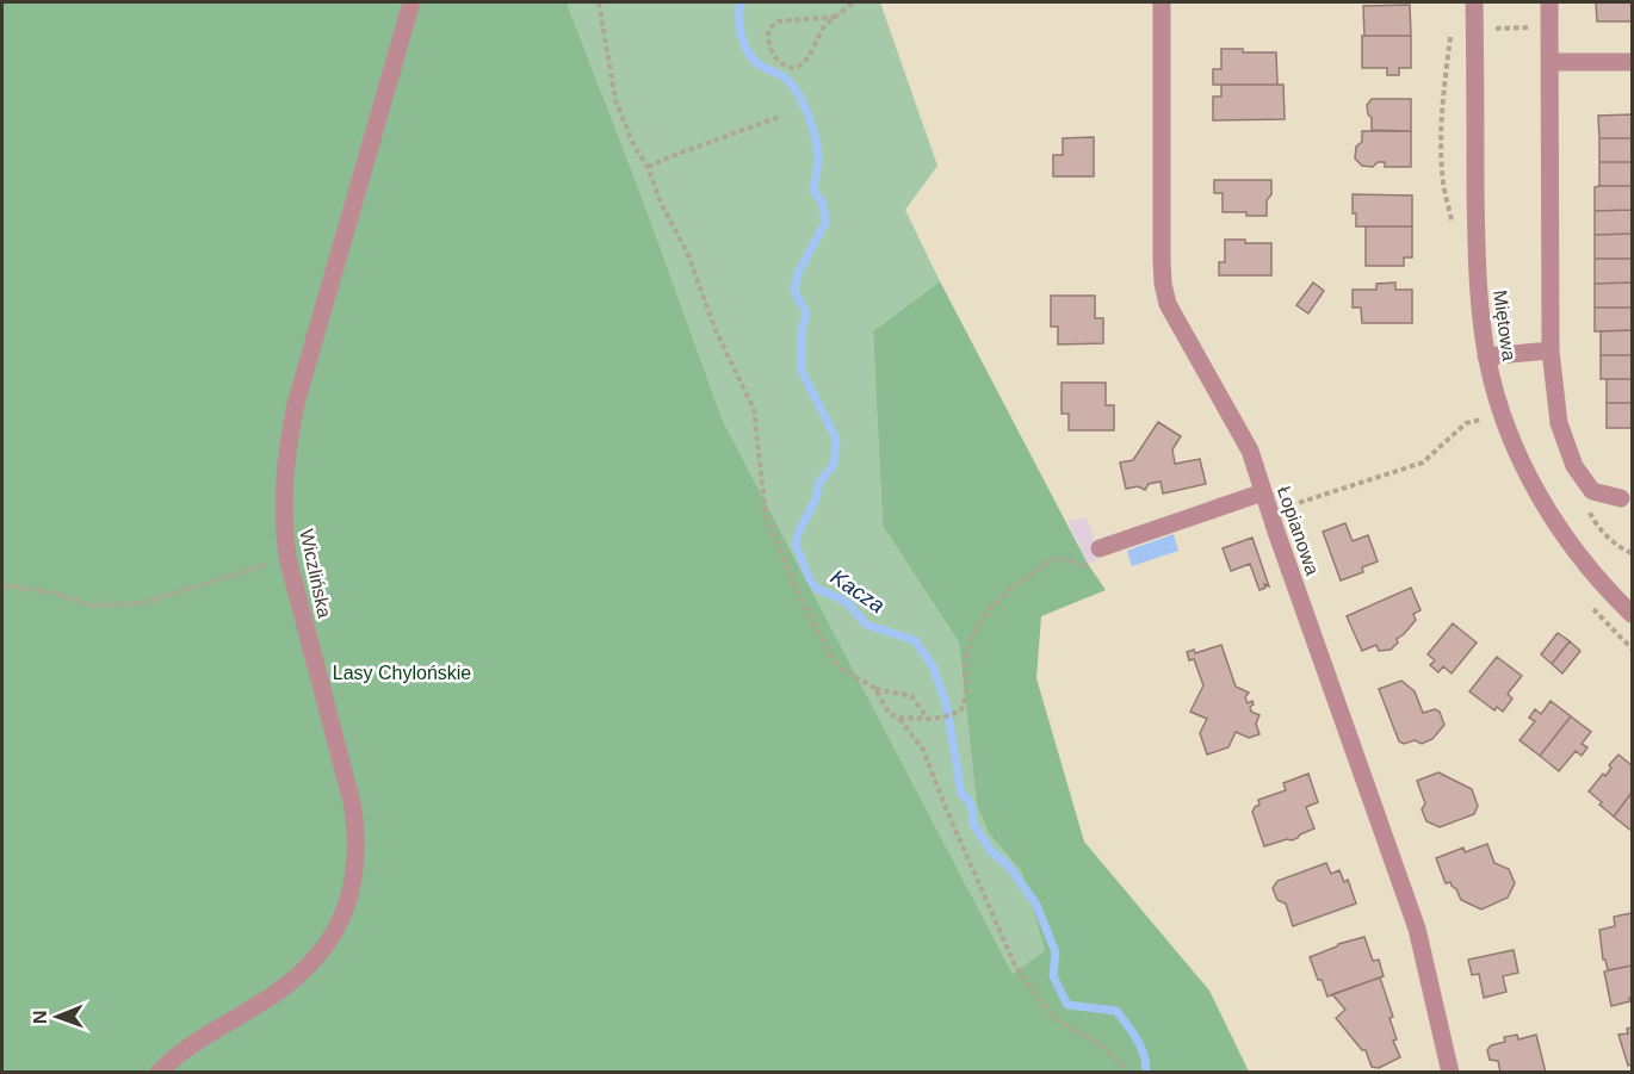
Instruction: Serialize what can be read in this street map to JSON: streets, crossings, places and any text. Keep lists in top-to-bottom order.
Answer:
{
  "streets": {
    "street": ["Miętowa", "Łopianowa", "Wiczlińska"]
  },
  "water": ["Kacza"],
  "parks": ["Lasy Chylońskie"],
  "north": "left"
}
